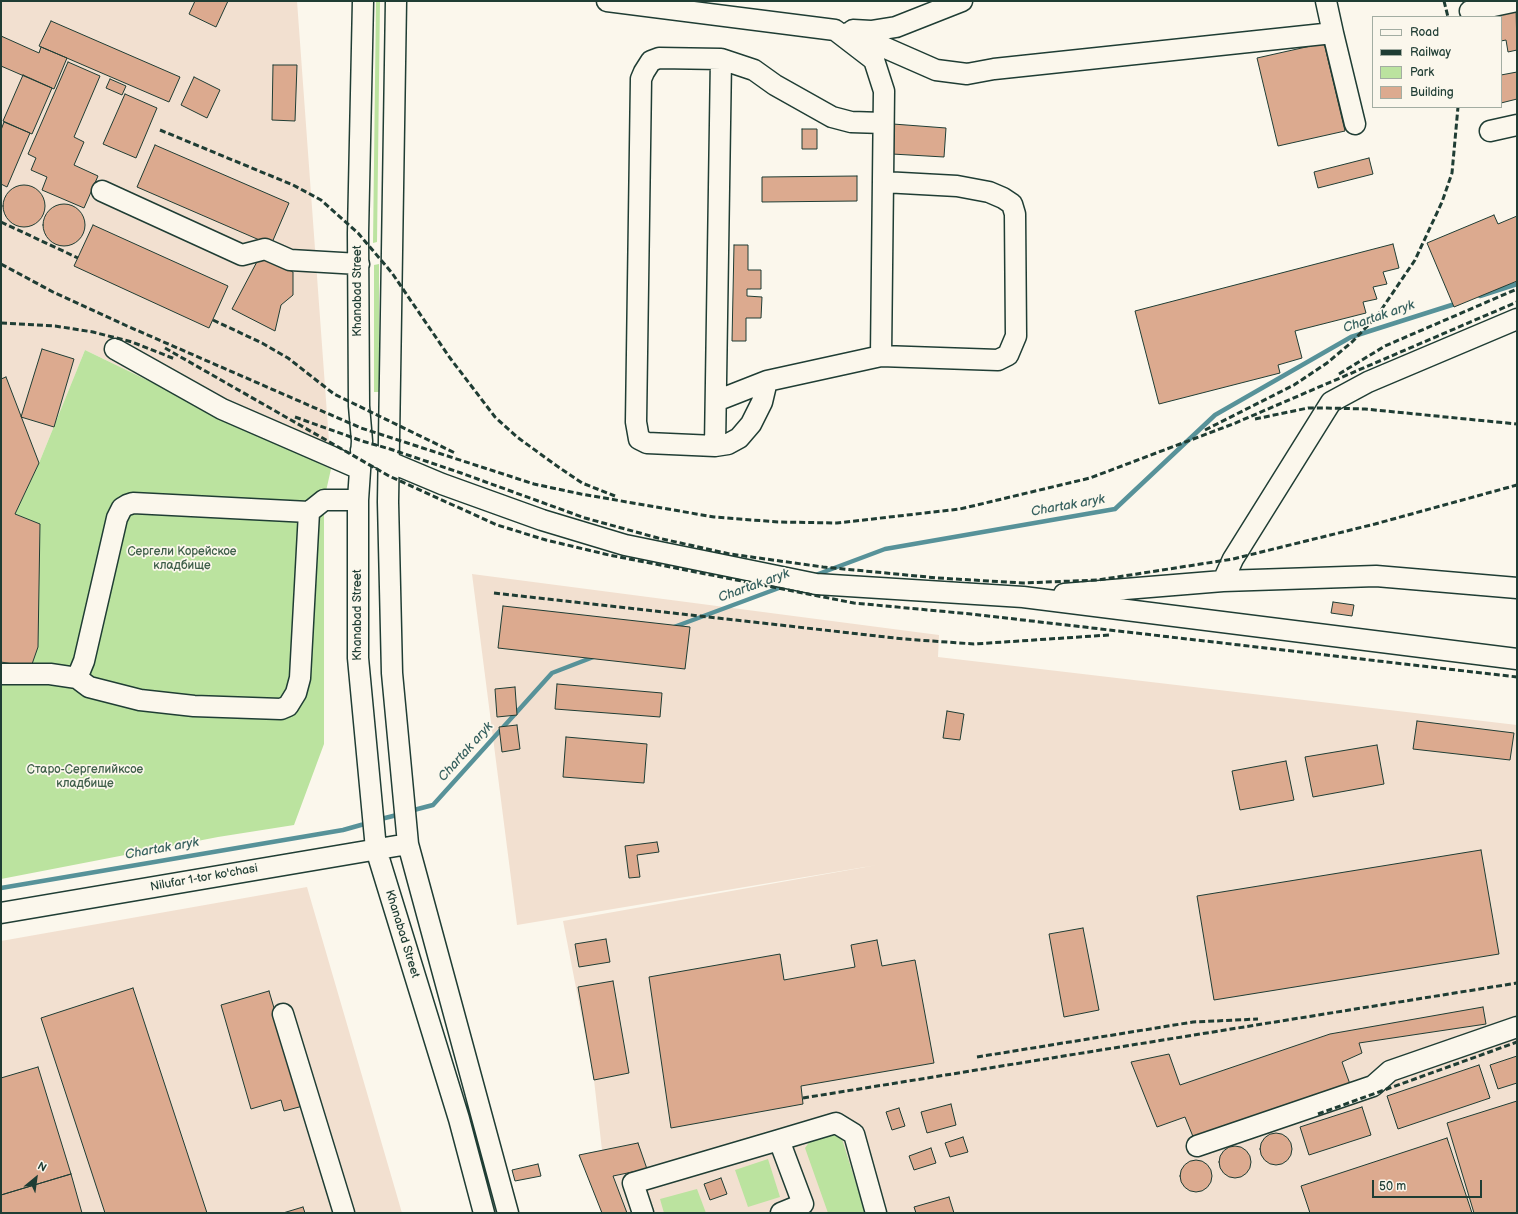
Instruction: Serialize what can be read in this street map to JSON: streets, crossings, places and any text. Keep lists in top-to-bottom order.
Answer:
{
  "streets": {
    "street": ["Khanabad Street", "Nilufar 1-tor ko'chasi"]
  },
  "crossings": [
    ["Khanabad Street", "Nilufar 1-tor ko'chasi"]
  ],
  "water": ["Chartak aryk"],
  "parks": ["Сергели Корейское кладбище", "Старо-Сергелийксое кладбище"],
  "legend": [
    "Road",
    "Railway",
    "Park",
    "Building"
  ],
  "scale_bar": "50 m",
  "north": "top right"
}
